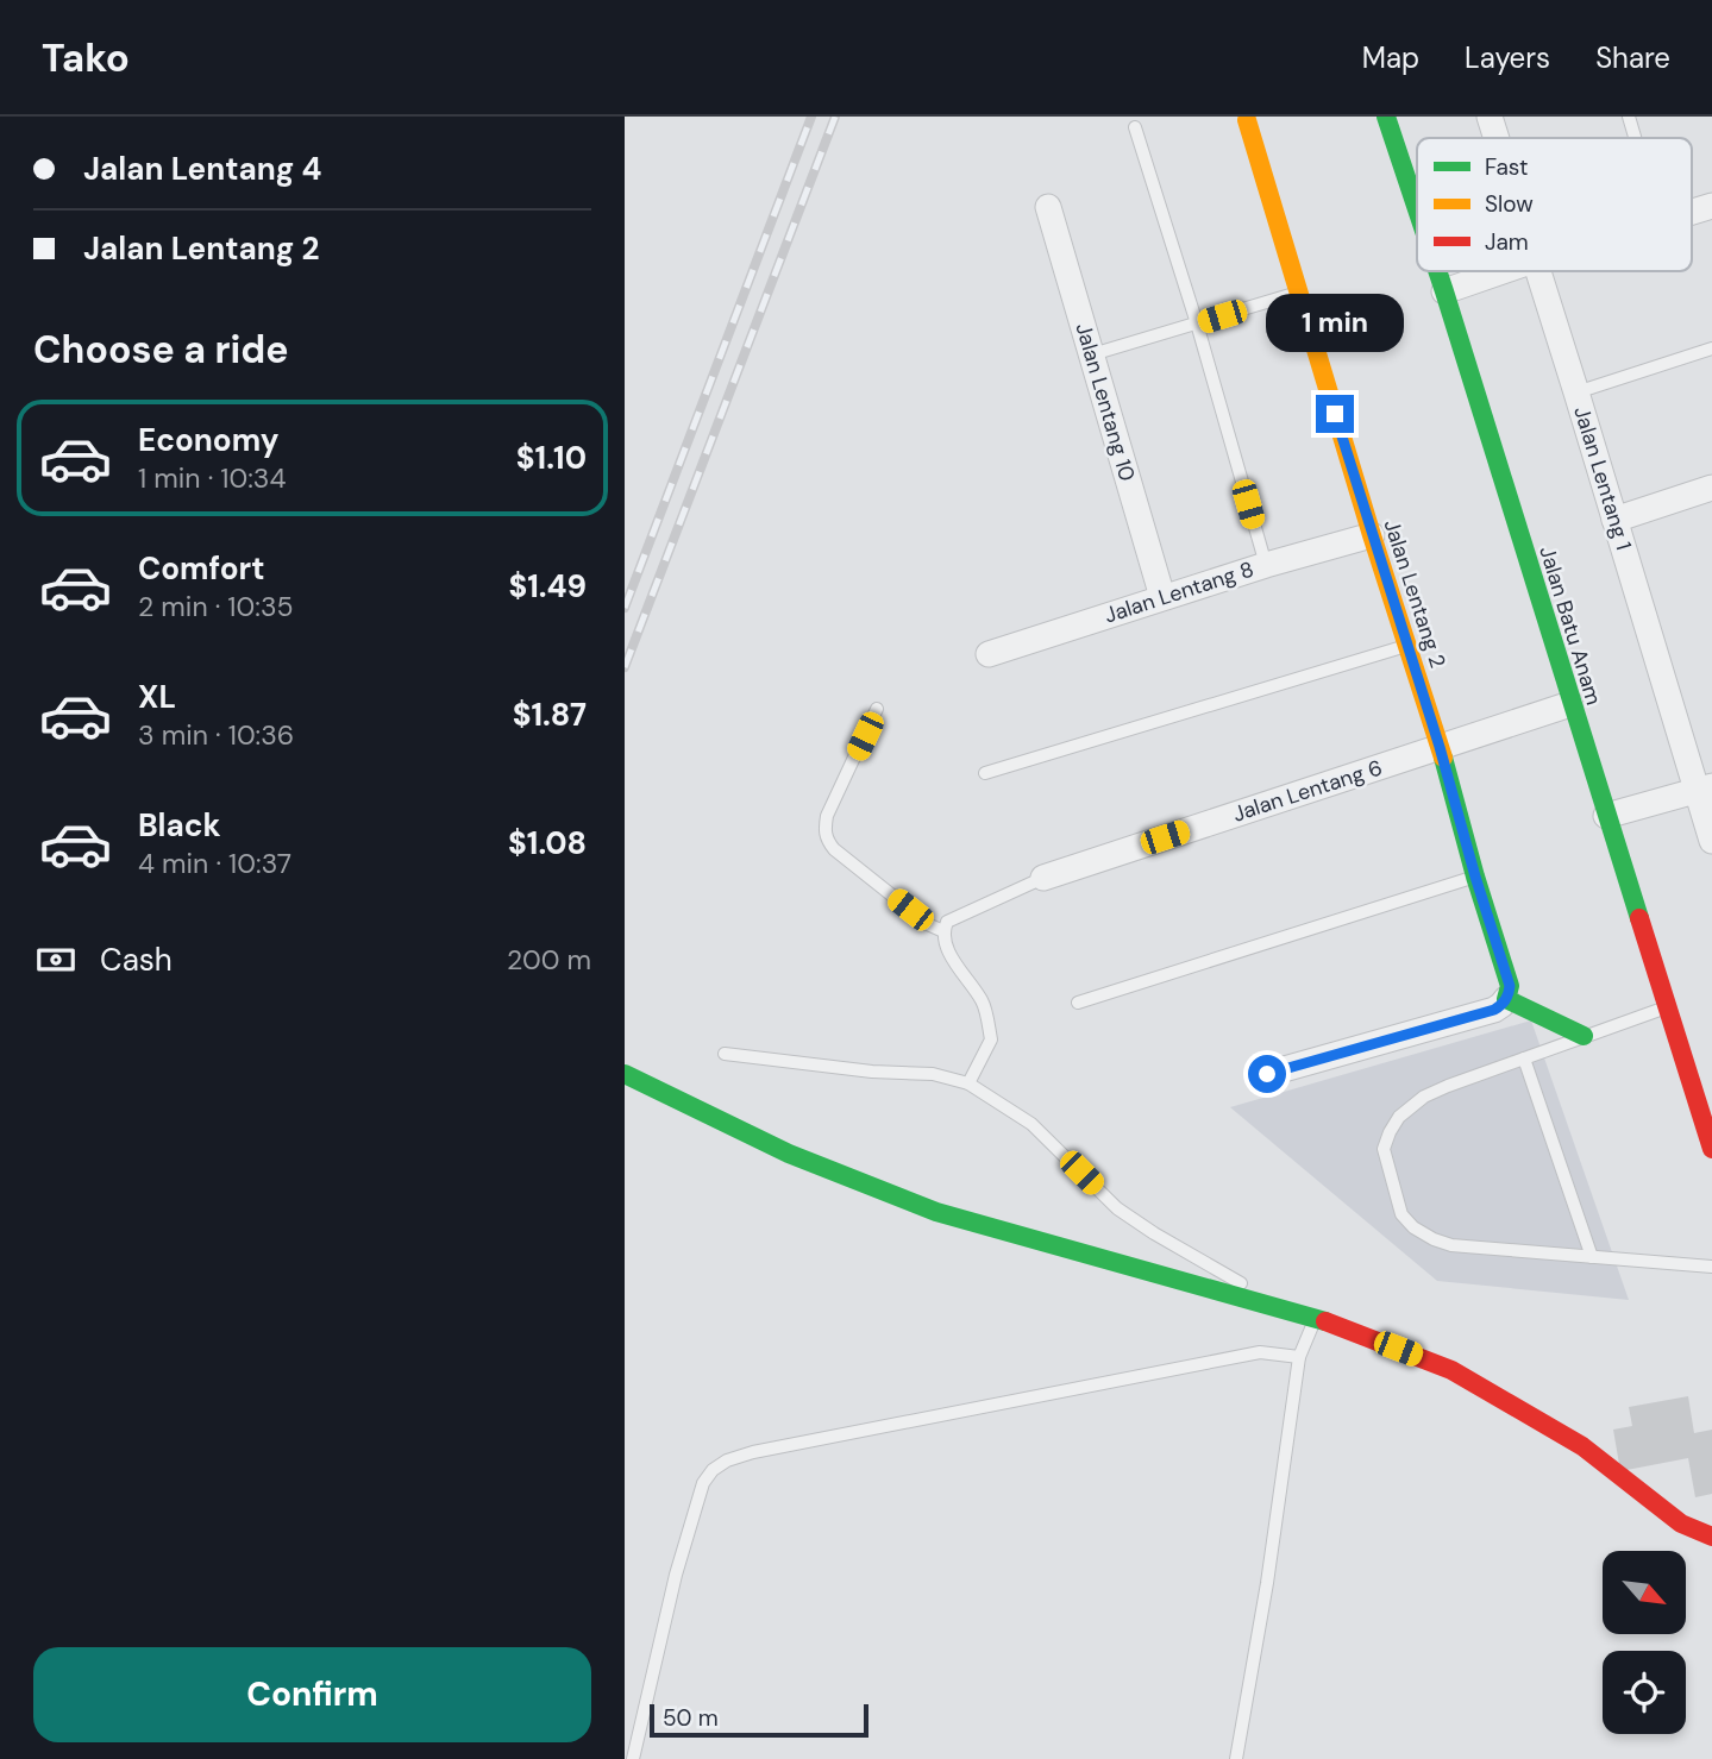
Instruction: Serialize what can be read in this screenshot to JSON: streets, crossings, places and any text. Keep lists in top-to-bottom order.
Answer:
{
  "streets": {
    "main road": ["Jalan Lentang 2", "Jalan Batu Anam"],
    "street": [
      "Jalan Lentang 10",
      "Jalan Lentang 1",
      "Jalan Lentang 8",
      "Jalan Lentang 6"
    ]
  },
  "crossings": [
    ["Jalan Lentang 10", "Jalan Lentang 8"],
    ["Jalan Lentang 8", "Jalan Lentang 2"],
    ["Jalan Lentang 2", "Jalan Lentang 6"],
    ["Jalan Batu Anam", "Jalan Lentang 6"]
  ],
  "legend": ["Fast", "Slow", "Jam"],
  "scale_bar": "50 m",
  "north": "bottom right",
  "page": {
    "header": "Tako",
    "nav": ["Map", "Layers", "Share"],
    "banner": ["Jalan Lentang 4", "Jalan Lentang 2"],
    "bubble": "1 min",
    "heading": "Choose a ride",
    "list": [
      {
        "name": "Economy",
        "note": "1 min · 10:34",
        "value": "$1.10"
      },
      {
        "name": "Comfort",
        "note": "2 min · 10:35",
        "value": "$1.49"
      },
      {
        "name": "XL",
        "note": "3 min · 10:36",
        "value": "$1.87"
      },
      {
        "name": "Black",
        "note": "4 min · 10:37",
        "value": "$1.08"
      }
    ],
    "pay": ["Cash", "200 m"],
    "buttons": "Confirm",
    "scale": "50 m"
  }
}
